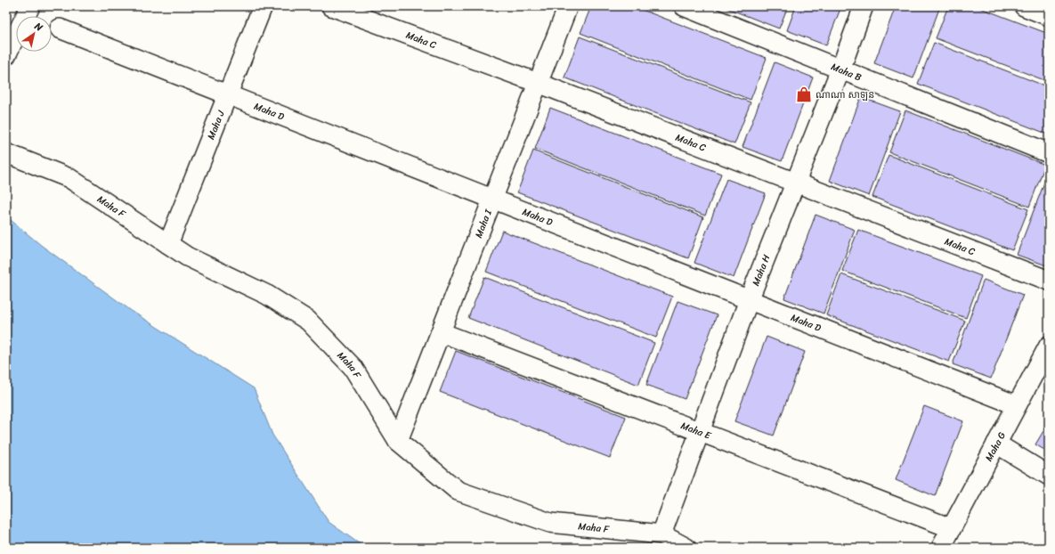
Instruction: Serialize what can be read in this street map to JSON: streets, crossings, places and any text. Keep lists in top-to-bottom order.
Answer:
{
  "streets": {
    "street": [
      "Maha C",
      "Maha B",
      "Maha D",
      "Maha J",
      "Maha F",
      "Maha I",
      "Maha H",
      "Maha E",
      "Maha G"
    ]
  },
  "crossings": [
    ["Maha C", "Maha I"],
    ["Maha C", "Maha H"],
    ["Maha B", "Maha H"],
    ["Maha D", "Maha J"],
    ["Maha D", "Maha I"],
    ["Maha D", "Maha H"],
    ["Maha D", "Maha G"],
    ["Maha J", "Maha F"],
    ["Maha F", "Maha I"],
    ["Maha F", "Maha H"],
    ["Maha I", "Maha E"],
    ["Maha H", "Maha E"],
    ["Maha E", "Maha G"]
  ],
  "places": {
    "shop": ["ណាណា សាឡន"]
  },
  "north": "top right"
}
